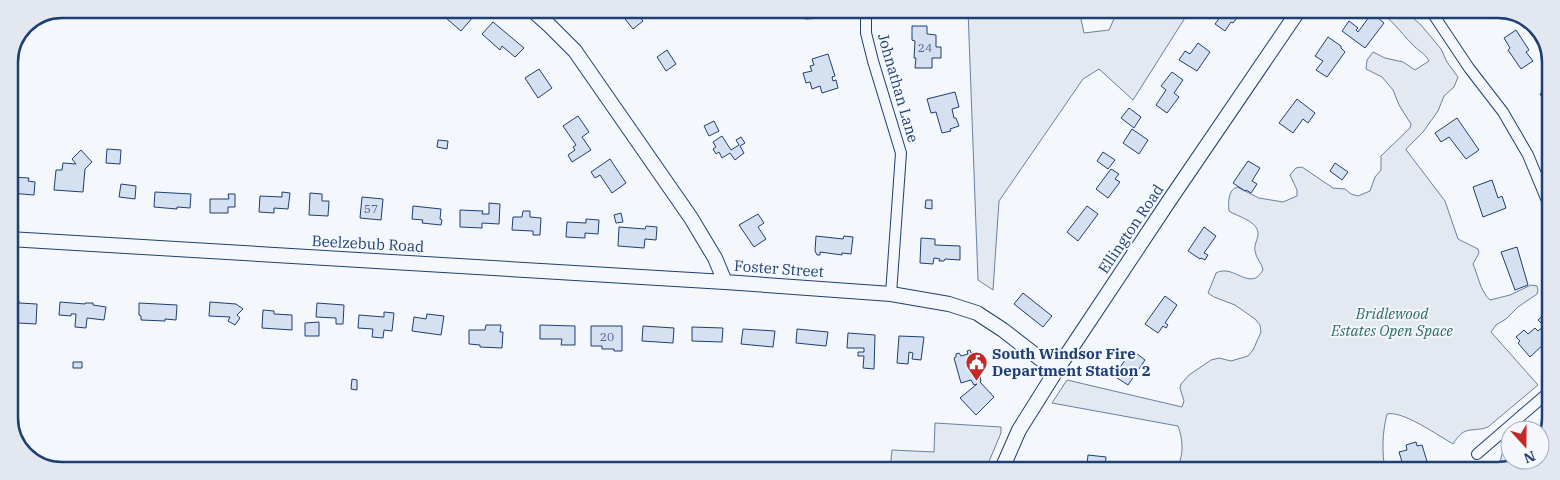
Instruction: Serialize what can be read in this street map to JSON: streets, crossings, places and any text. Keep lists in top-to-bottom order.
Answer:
{
  "streets": {
    "street": [
      "Johnathan Lane",
      "Ellington Road",
      "Beelzebub Road",
      "Foster Street"
    ]
  },
  "crossings": [
    ["Johnathan Lane", "Foster Street"],
    ["Ellington Road", "Foster Street"],
    ["Beelzebub Road", "Foster Street"]
  ],
  "parks": ["Bridlewood Estates Open Space"],
  "places": {
    "public building": ["South Windsor Fire Department Station 2"]
  },
  "house_numbers": ["24", "57", "20"],
  "north": "bottom"
}
